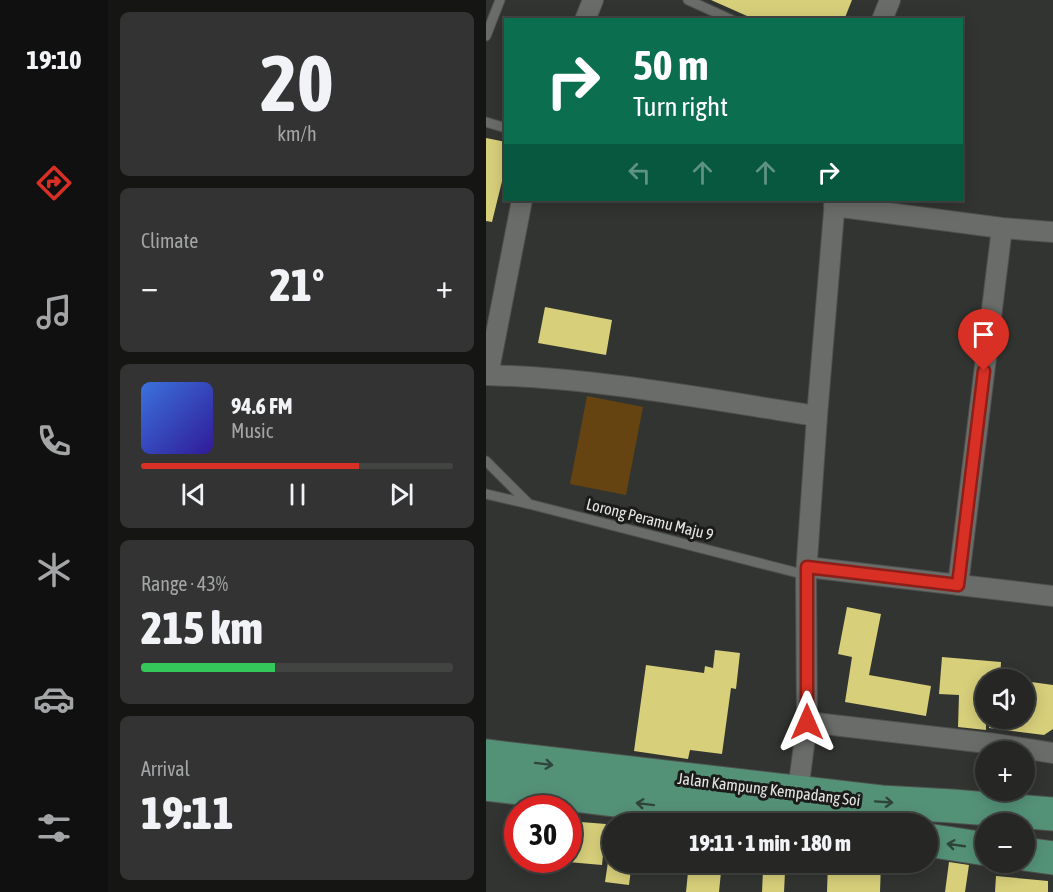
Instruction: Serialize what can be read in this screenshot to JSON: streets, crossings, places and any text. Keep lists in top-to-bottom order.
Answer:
{
  "streets": {
    "highway": ["Jalan Kampung Kempadang Soi"],
    "lane": ["Lorong Peramu Maju 9"]
  },
  "page": {
    "tabs": "19:10",
    "tile": [
      ["20", "km/h"],
      "Climate",
      ["Range · 43%", "215 km"],
      ["Arrival", "19:11"]
    ],
    "turn": ["50 m", "Turn right"],
    "heat": ["−", "21°", "+"],
    "song": ["94.6 FM", "Music"],
    "map_buttons": ["+", "−"],
    "limit": "30",
    "trip": "19:11 · 1 min · 180 m"
  }
}
